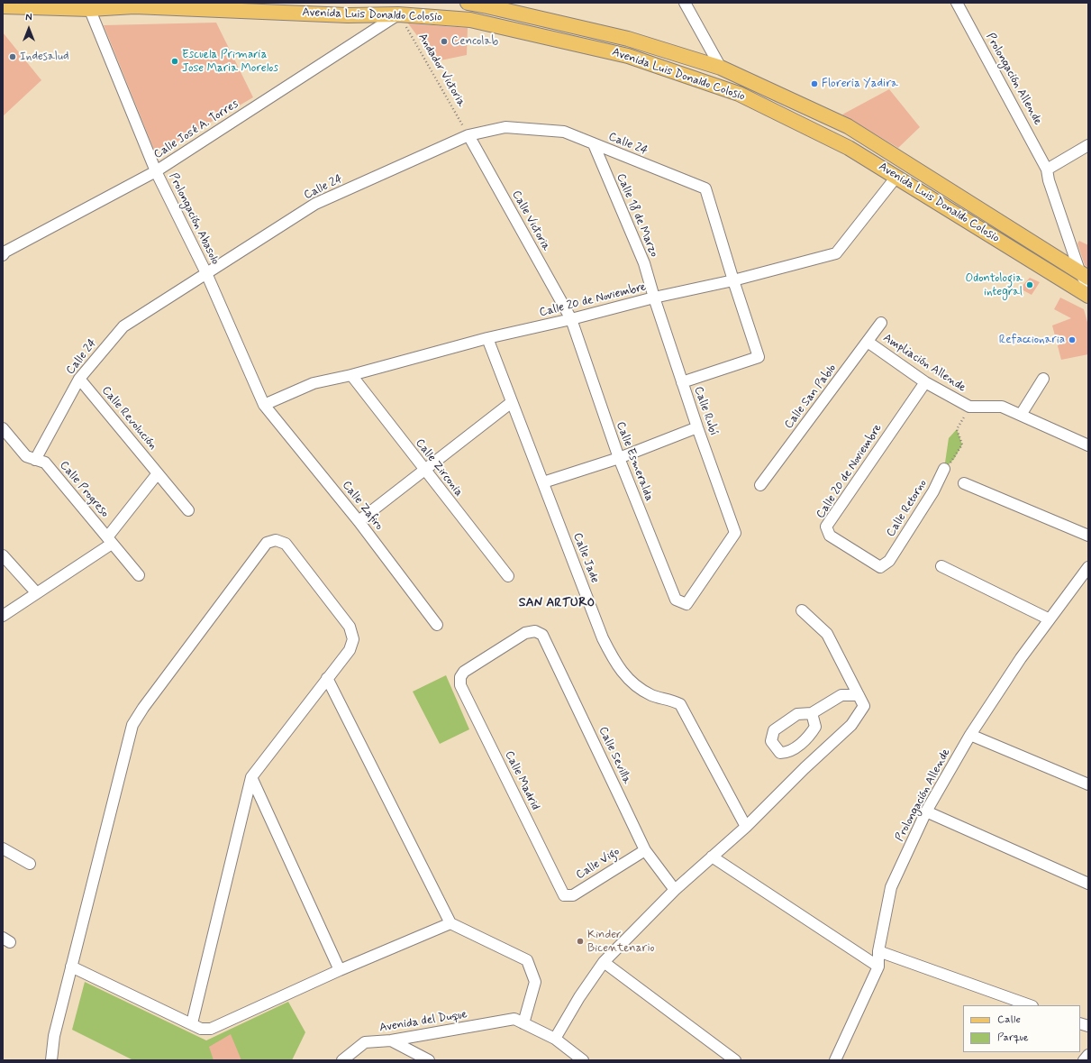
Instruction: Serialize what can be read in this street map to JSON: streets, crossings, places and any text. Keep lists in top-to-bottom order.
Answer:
{
  "streets": {
    "main road": ["Avenida Luis Donaldo Colosio"],
    "street": [
      "Prolongación Allende",
      "Calle José A. Torres",
      "Calle 24",
      "Calle 18 de Marzo",
      "Prolongación Abasolo",
      "Calle Victoria",
      "Calle 20 de Noviembre",
      "Ampliación Allende",
      "Calle San Pablo",
      "Calle Rubí",
      "Calle Revolución",
      "Calle Esmeralda",
      "Calle Zirconia",
      "Calle Progreso",
      "Calle Zafiro",
      "Calle Retorno",
      "Calle Jade",
      "Calle Sevilla",
      "Calle Madrid",
      "Calle Vigo",
      "Avenida del Duque"
    ],
    "path": ["Andador Victoria"]
  },
  "crossings": [
    ["Avenida Luis Donaldo Colosio", "Andador Victoria"],
    ["Avenida Luis Donaldo Colosio", "Prolongación Allende"],
    ["Avenida Luis Donaldo Colosio", "Calle José A. Torres"],
    ["Avenida Luis Donaldo Colosio", "Prolongación Abasolo"],
    ["Avenida Luis Donaldo Colosio", "Calle 20 de Noviembre"],
    ["Andador Victoria", "Calle José A. Torres"],
    ["Andador Victoria", "Calle 24"],
    ["Andador Victoria", "Calle Victoria"],
    ["Calle José A. Torres", "Prolongación Abasolo"],
    ["Calle 24", "Calle 18 de Marzo"],
    ["Calle 24", "Prolongación Abasolo"],
    ["Calle 24", "Calle Victoria"],
    ["Calle 24", "Calle 20 de Noviembre"],
    ["Calle 24", "Calle Revolución"],
    ["Calle 24", "Calle Progreso"],
    ["Calle 18 de Marzo", "Calle 20 de Noviembre"],
    ["Calle 18 de Marzo", "Calle Rubí"],
    ["Prolongación Abasolo", "Calle 20 de Noviembre"],
    ["Prolongación Abasolo", "Calle Zafiro"],
    ["Calle Victoria", "Calle 20 de Noviembre"],
    ["Calle Victoria", "Calle Esmeralda"],
    ["Calle 20 de Noviembre", "Ampliación Allende"],
    ["Calle 20 de Noviembre", "Calle Rubí"],
    ["Calle 20 de Noviembre", "Calle Esmeralda"],
    ["Calle 20 de Noviembre", "Calle Zirconia"],
    ["Calle 20 de Noviembre", "Calle Zafiro"],
    ["Calle 20 de Noviembre", "Calle Retorno"],
    ["Calle 20 de Noviembre", "Calle Jade"],
    ["Ampliación Allende", "Calle San Pablo"],
    ["Calle Rubí", "Calle Esmeralda"],
    ["Calle Sevilla", "Calle Madrid"],
    ["Calle Sevilla", "Calle Vigo"],
    ["Calle Madrid", "Calle Vigo"]
  ],
  "districts": ["SAN ARTURO"],
  "places": [
    "Cencolab",
    "Indesalud",
    "Escuela Primaria Jose Maria Morelos",
    "Floreria Yadira",
    "Odontologia integral",
    "Refaccionaria",
    "Kinder Bicentenario"
  ],
  "legend": ["Calle", "Parque"],
  "north": "top"
}
